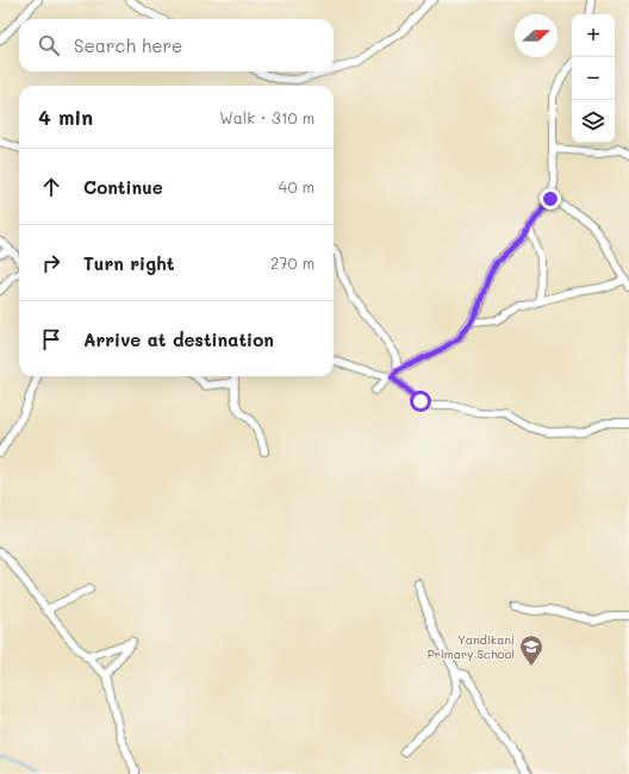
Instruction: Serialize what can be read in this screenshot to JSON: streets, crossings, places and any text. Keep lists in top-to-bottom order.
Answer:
{
  "places": {
    "school or university": ["Yandikani Primary School"]
  },
  "north": "right",
  "page": {
    "map_buttons": ["+", "−"],
    "search": "Search here",
    "heading": ["4 min", "Walk · 310 m"],
    "list": [
      ["Continue", "40 m"],
      ["Turn right", "270 m"],
      "Arrive at destination"
    ]
  }
}
